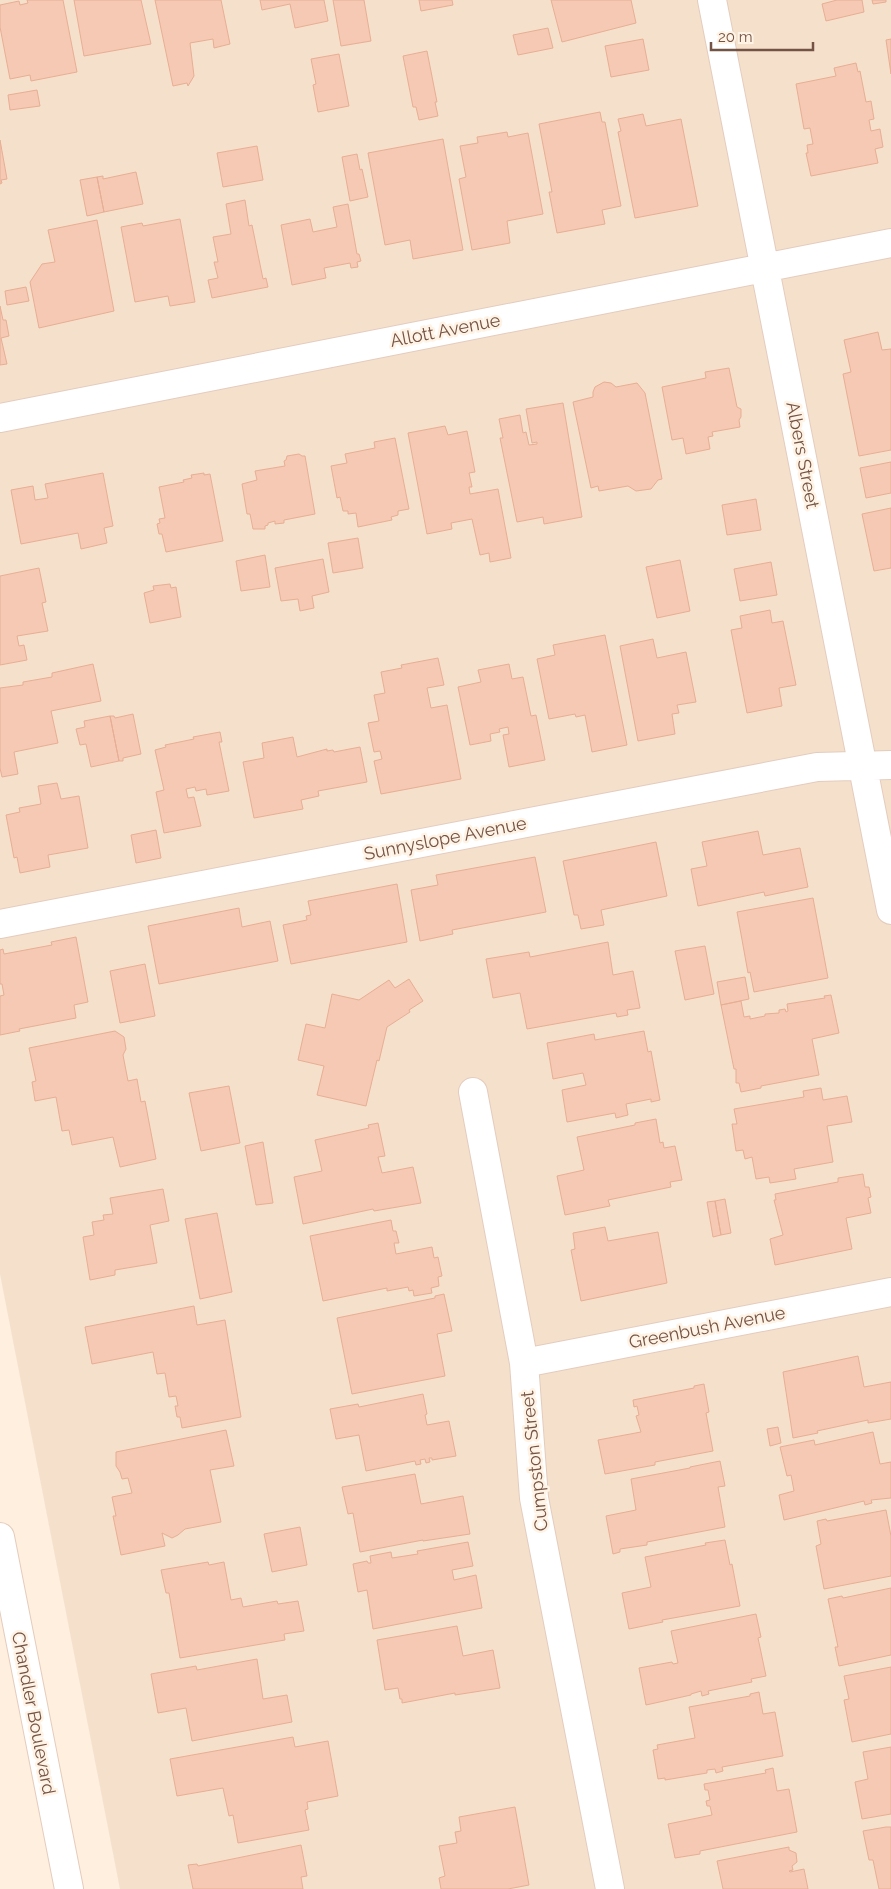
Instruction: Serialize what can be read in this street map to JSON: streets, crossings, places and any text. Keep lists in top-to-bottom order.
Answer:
{
  "streets": {
    "street": [
      "Allott Avenue",
      "Albers Street",
      "Sunnyslope Avenue",
      "Greenbush Avenue",
      "Cumpston Street",
      "Chandler Boulevard"
    ]
  },
  "crossings": [
    ["Allott Avenue", "Albers Street"],
    ["Albers Street", "Sunnyslope Avenue"],
    ["Greenbush Avenue", "Cumpston Street"]
  ],
  "scale_bar": "20 m"
}
